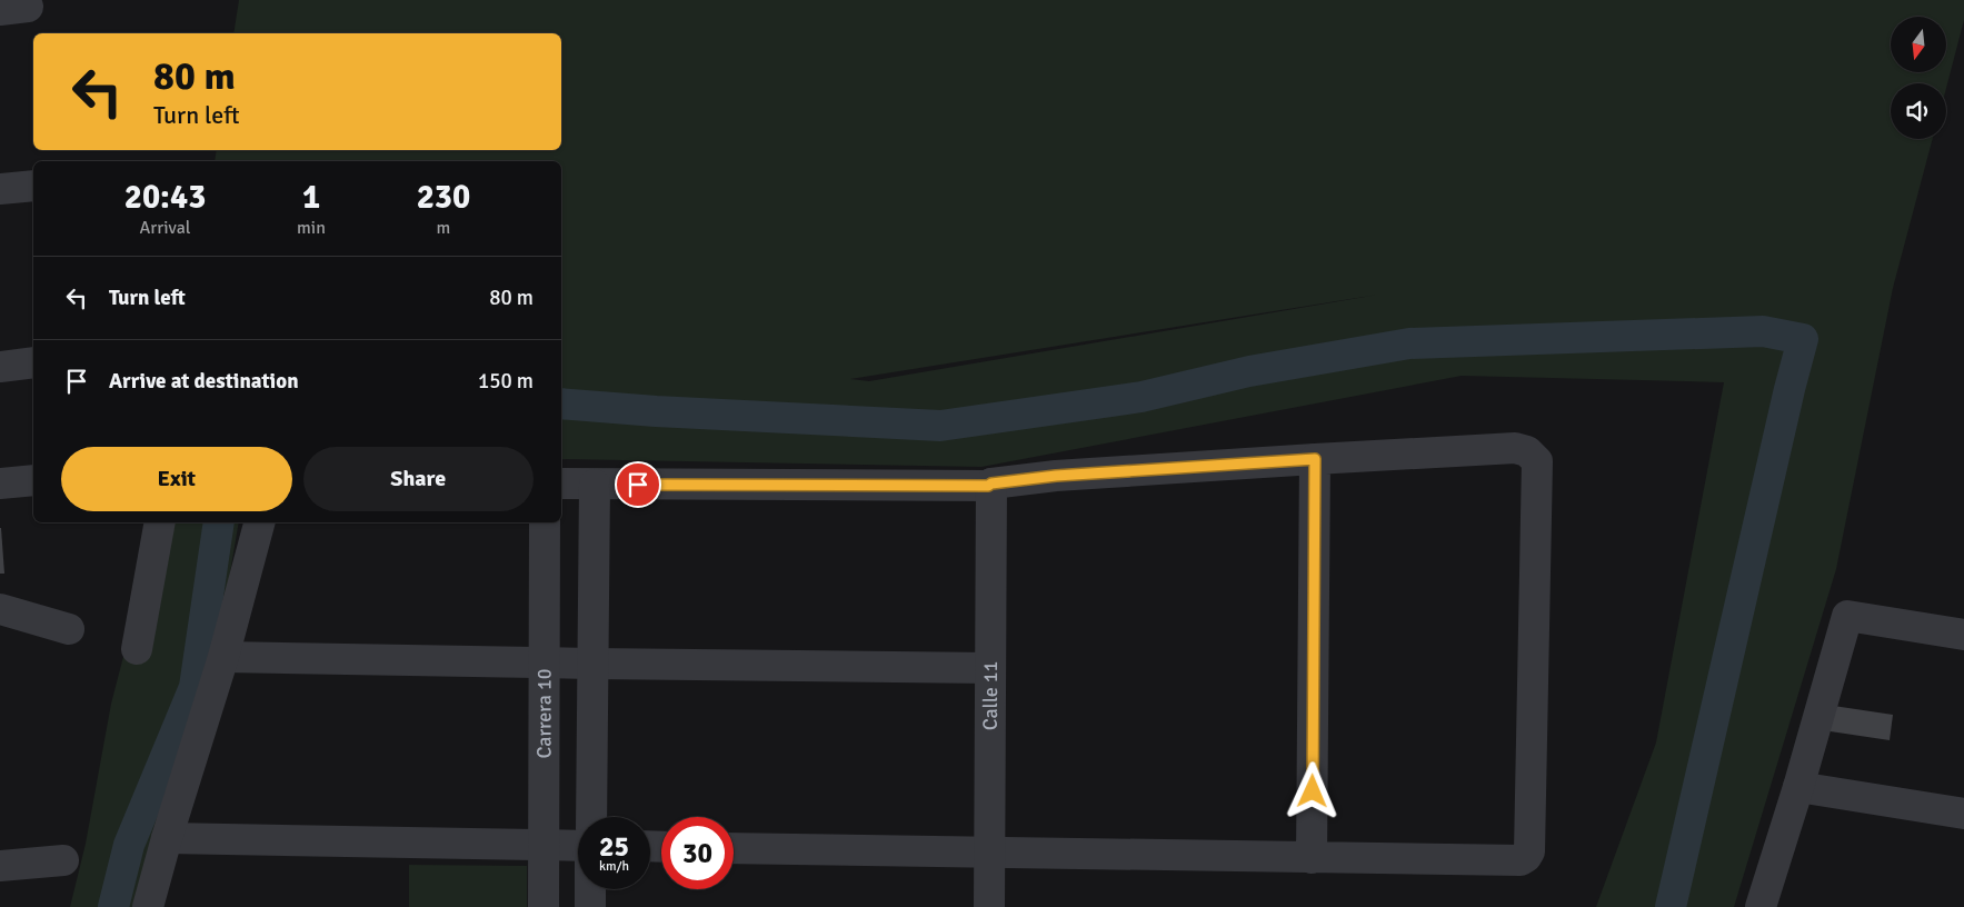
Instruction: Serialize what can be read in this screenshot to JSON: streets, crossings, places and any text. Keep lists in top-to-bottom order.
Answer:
{
  "streets": {
    "street": ["Calle 11", "Carrera 10"]
  },
  "north": "bottom",
  "page": {
    "turn": ["80 m", "Turn left"],
    "eta": [
      "20:43",
      "Arrival",
      "1",
      "min",
      "230",
      "m"
    ],
    "list": [
      {
        "name": "Turn left",
        "value": "80 m"
      },
      {
        "name": "Arrive at destination",
        "value": "150 m"
      }
    ],
    "buttons": ["Exit", "Share"],
    "speed": "25 km/h",
    "limit": "30"
  }
}
